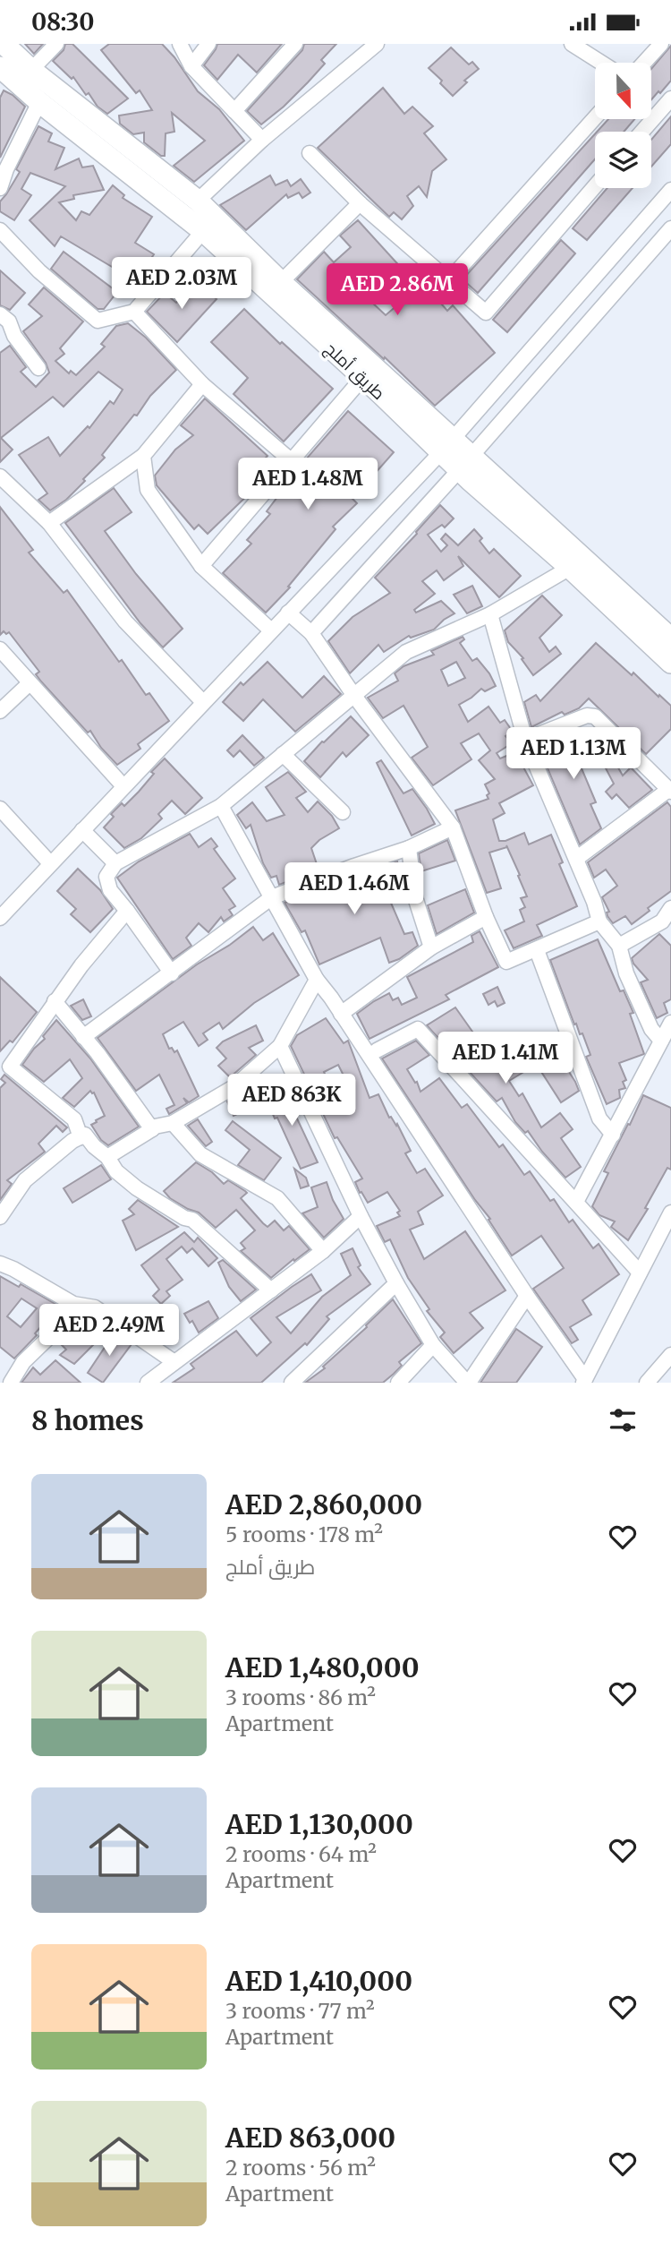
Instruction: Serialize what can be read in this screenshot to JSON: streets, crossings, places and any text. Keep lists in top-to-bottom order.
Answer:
{
  "streets": {
    "highway": ["طريق أملج"]
  },
  "north": "bottom",
  "page": {
    "status": "08:30",
    "price": [
      "AED 2.03M",
      "AED 2.86M",
      "AED 1.48M",
      "AED 1.13M",
      "AED 1.46M",
      "AED 1.41M",
      "AED 863K",
      "AED 2.49M"
    ],
    "heading": "8 homes",
    "list": [
      {
        "name": "AED 2,860,000",
        "note": "5 rooms · 178 m² · طريق أملج"
      },
      {
        "name": "AED 1,480,000",
        "note": "3 rooms · 86 m² · Apartment"
      },
      {
        "name": "AED 1,130,000",
        "note": "2 rooms · 64 m² · Apartment"
      },
      {
        "name": "AED 1,410,000",
        "note": "3 rooms · 77 m² · Apartment"
      },
      {
        "name": "AED 863,000",
        "note": "2 rooms · 56 m² · Apartment"
      }
    ]
  }
}
